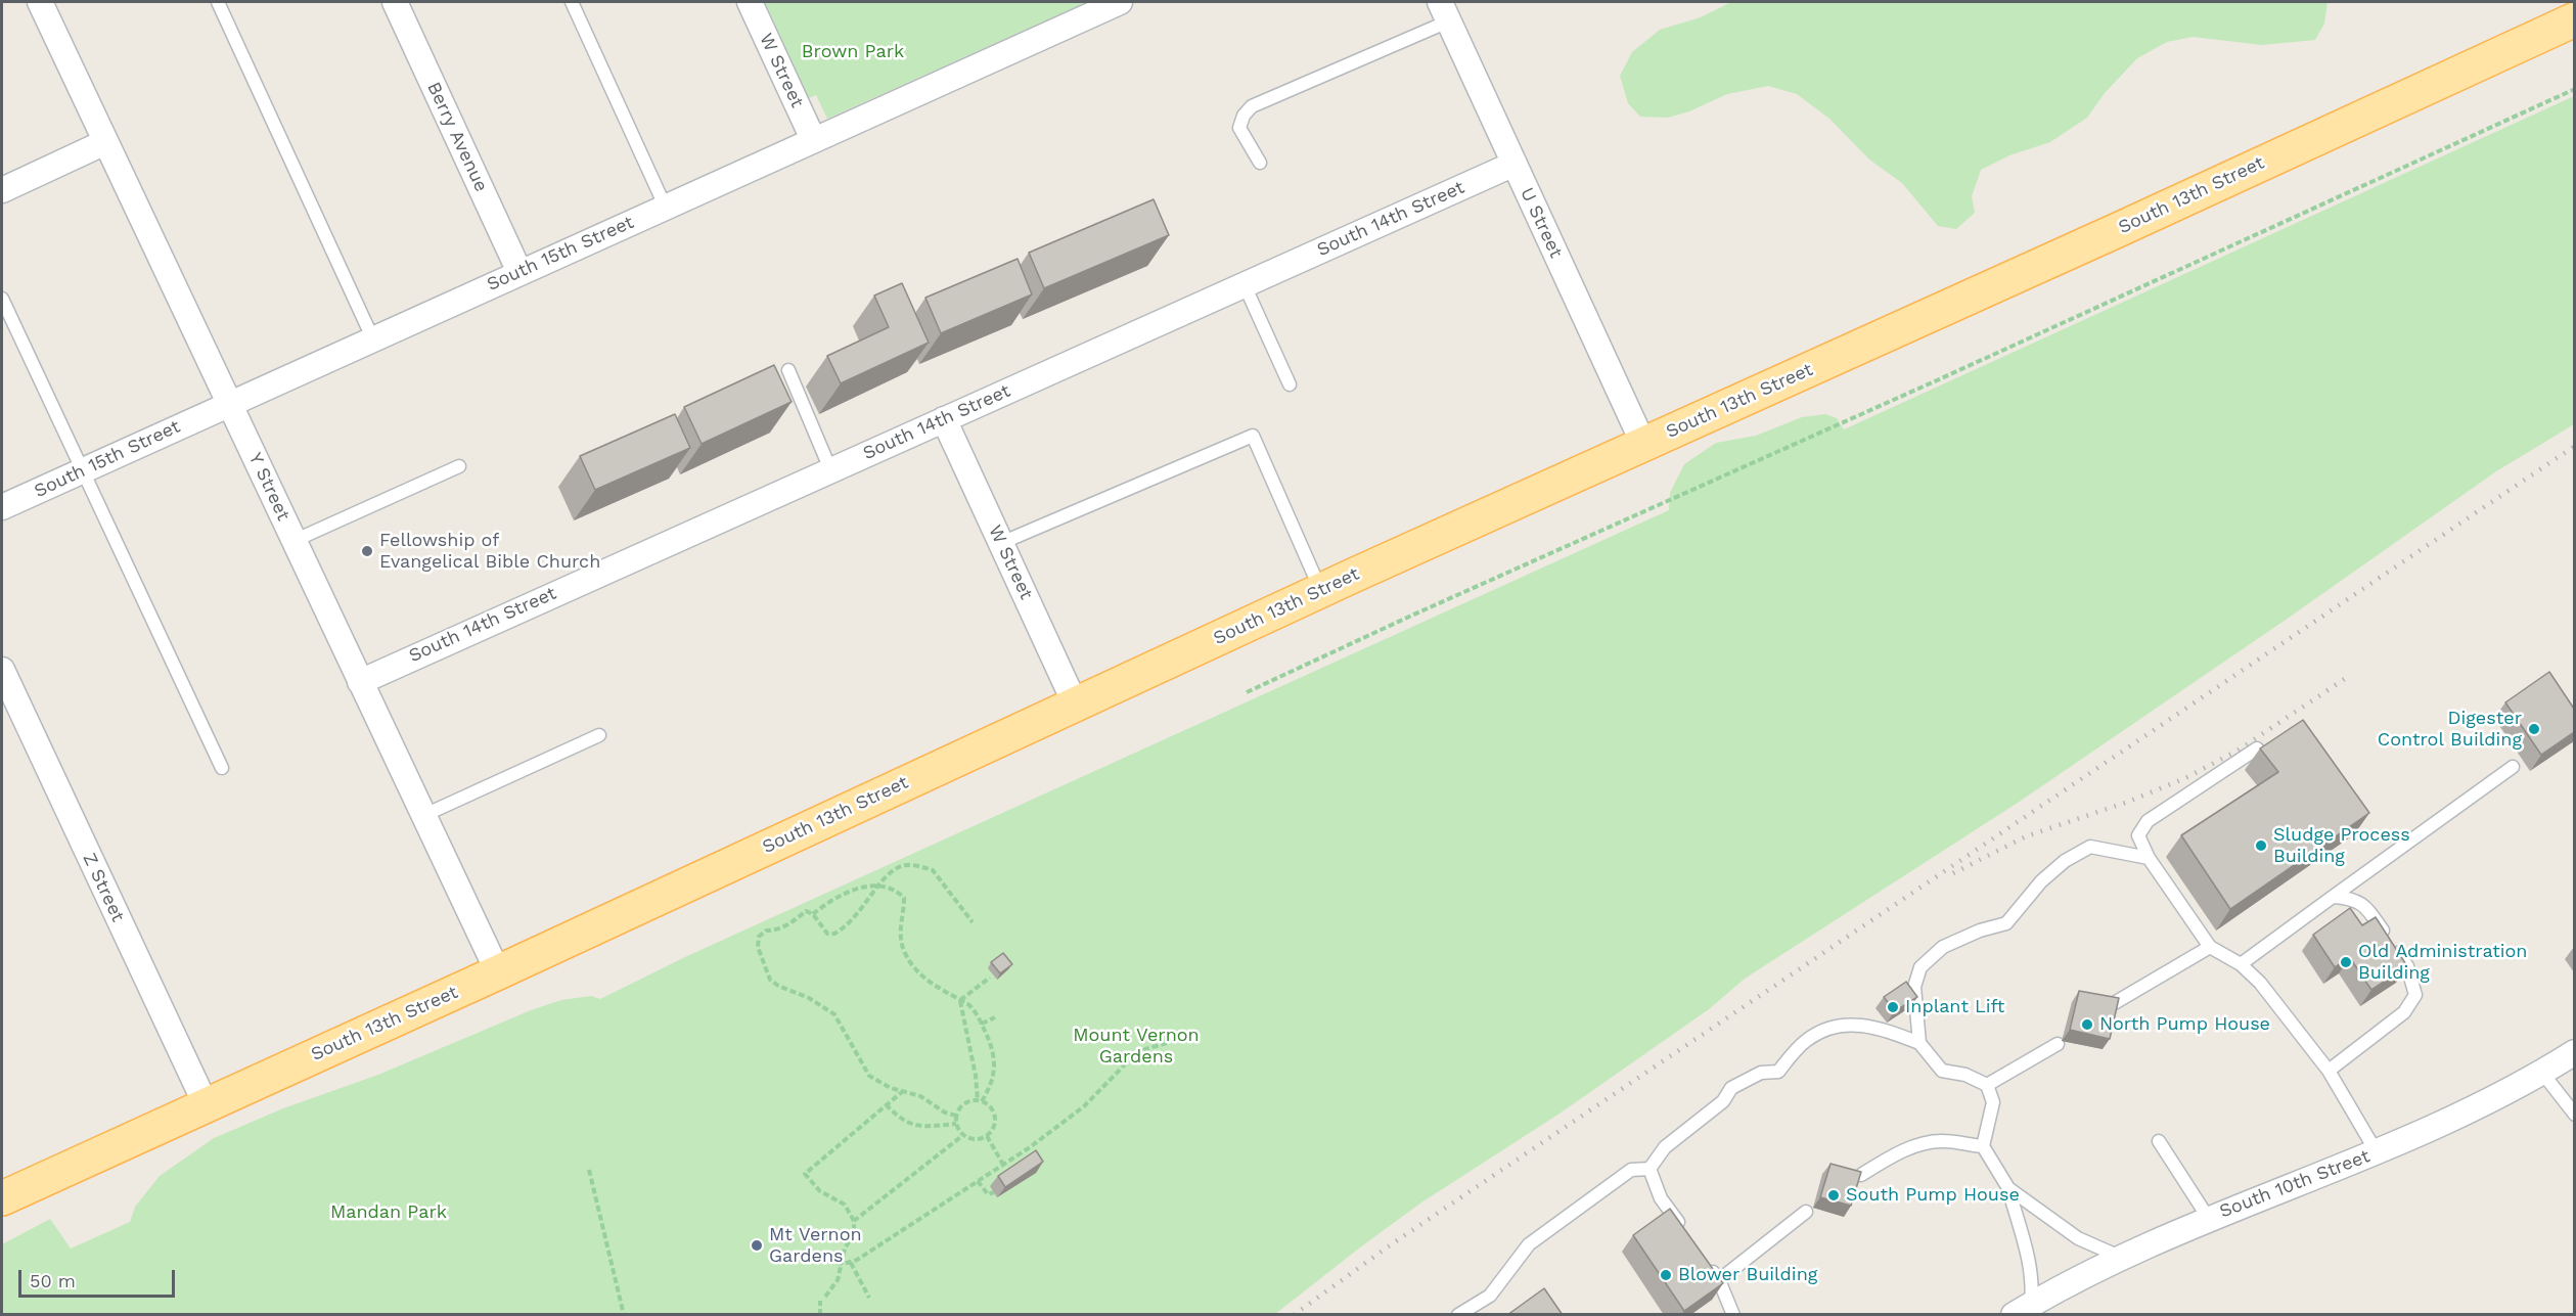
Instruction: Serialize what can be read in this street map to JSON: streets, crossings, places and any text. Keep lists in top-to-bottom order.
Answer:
{
  "streets": {
    "main road": ["South 13th Street"],
    "street": [
      "W Street",
      "Berry Avenue",
      "South 14th Street",
      "U Street",
      "South 15th Street",
      "Y Street",
      "Z Street",
      "South 10th Street"
    ]
  },
  "crossings": [
    ["W Street", "South 13th Street"],
    ["W Street", "South 14th Street"],
    ["W Street", "South 15th Street"],
    ["Berry Avenue", "South 15th Street"],
    ["South 13th Street", "U Street"],
    ["South 13th Street", "Y Street"],
    ["South 13th Street", "Z Street"],
    ["South 14th Street", "U Street"],
    ["South 14th Street", "Y Street"],
    ["South 15th Street", "Y Street"]
  ],
  "parks": ["Brown Park", "Mount Vernon Gardens", "Mandan Park"],
  "places": [
    "Fellowship of Evangelical Bible Church",
    "Digester Control Building",
    "Sludge Process Building",
    "Old Administration Building",
    "Inplant Lift",
    "North Pump House",
    "South Pump House",
    "Mt Vernon Gardens",
    "Blower Building"
  ],
  "scale_bar": "50 m"
}
